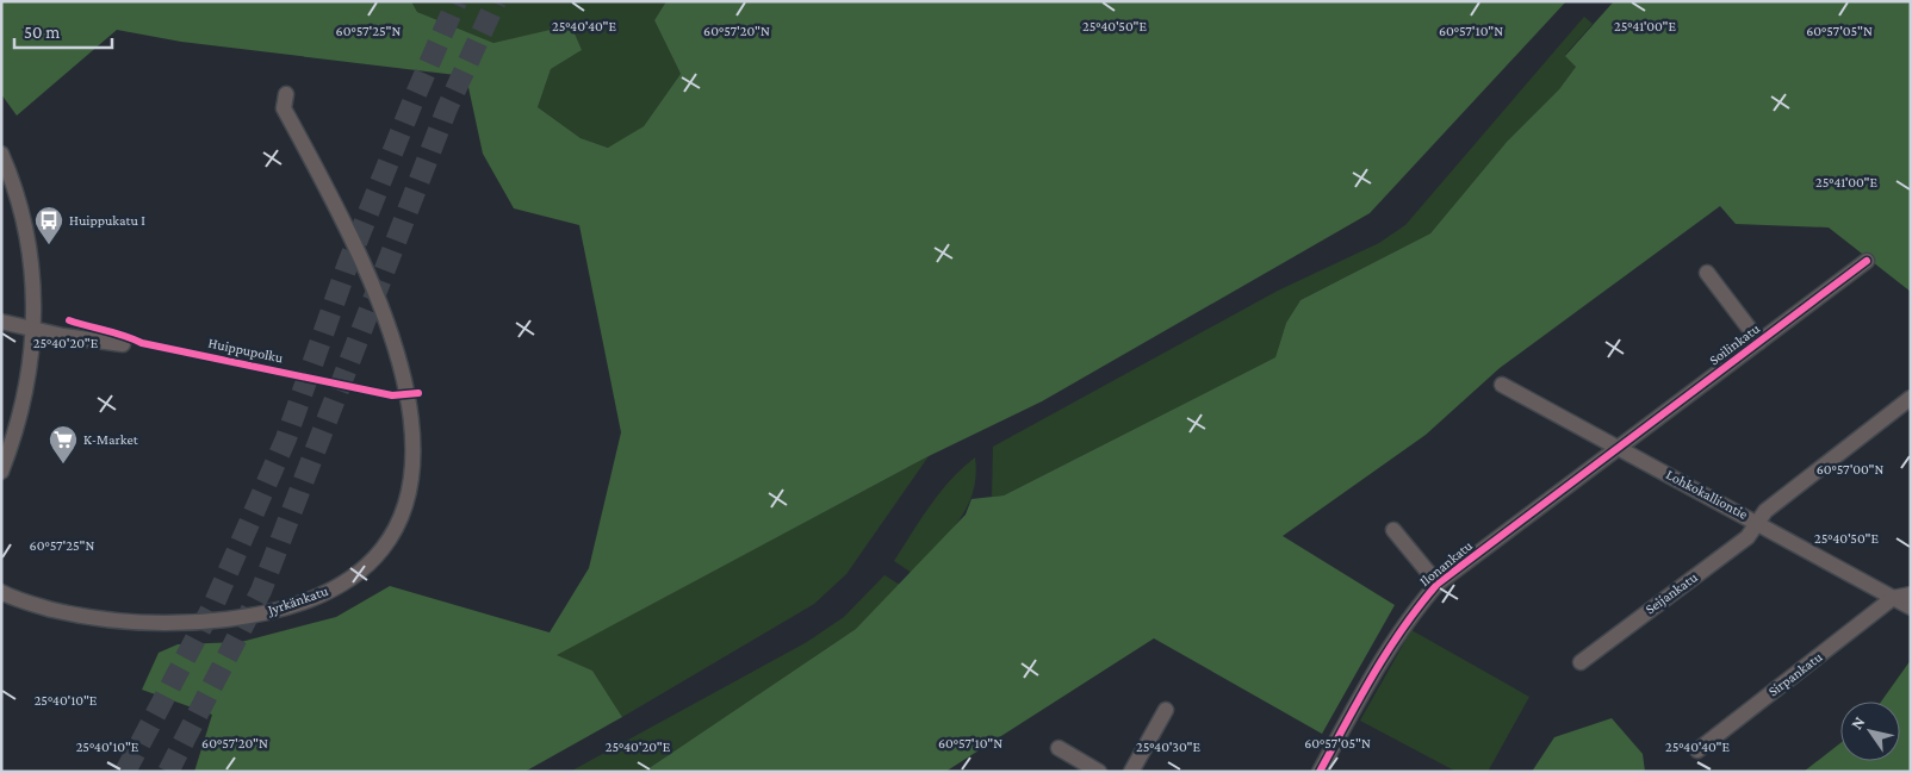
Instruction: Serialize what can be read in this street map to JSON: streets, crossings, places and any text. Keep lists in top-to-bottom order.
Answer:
{
  "streets": {
    "street": [
      "Soilinkatu",
      "Lohkokalliontie",
      "Ilonankatu",
      "Seijankatu",
      "Jyrkänkatu",
      "Sirpankatu"
    ],
    "cycle path": ["Huippupolku"]
  },
  "crossings": [
    ["Soilinkatu", "Lohkokalliontie"],
    ["Soilinkatu", "Ilonankatu"],
    ["Lohkokalliontie", "Ilonankatu"],
    ["Lohkokalliontie", "Seijankatu"],
    ["Lohkokalliontie", "Sirpankatu"]
  ],
  "places": {
    "bus stop": ["Huippukatu I"],
    "supermarket": ["K-Market"]
  },
  "scale_bar": "50 m",
  "north": "top left",
  "coordinates": [
    "25°40'40\"E",
    "25°40'50\"E",
    "25°41'00\"E",
    "60°57'25\"N",
    "60°57'20\"N",
    "60°57'10\"N",
    "60°57'05\"N",
    "25°40'20\"E",
    "60°57'00\"N",
    "25°40'10\"E",
    "25°40'30\"E"
  ]
}
